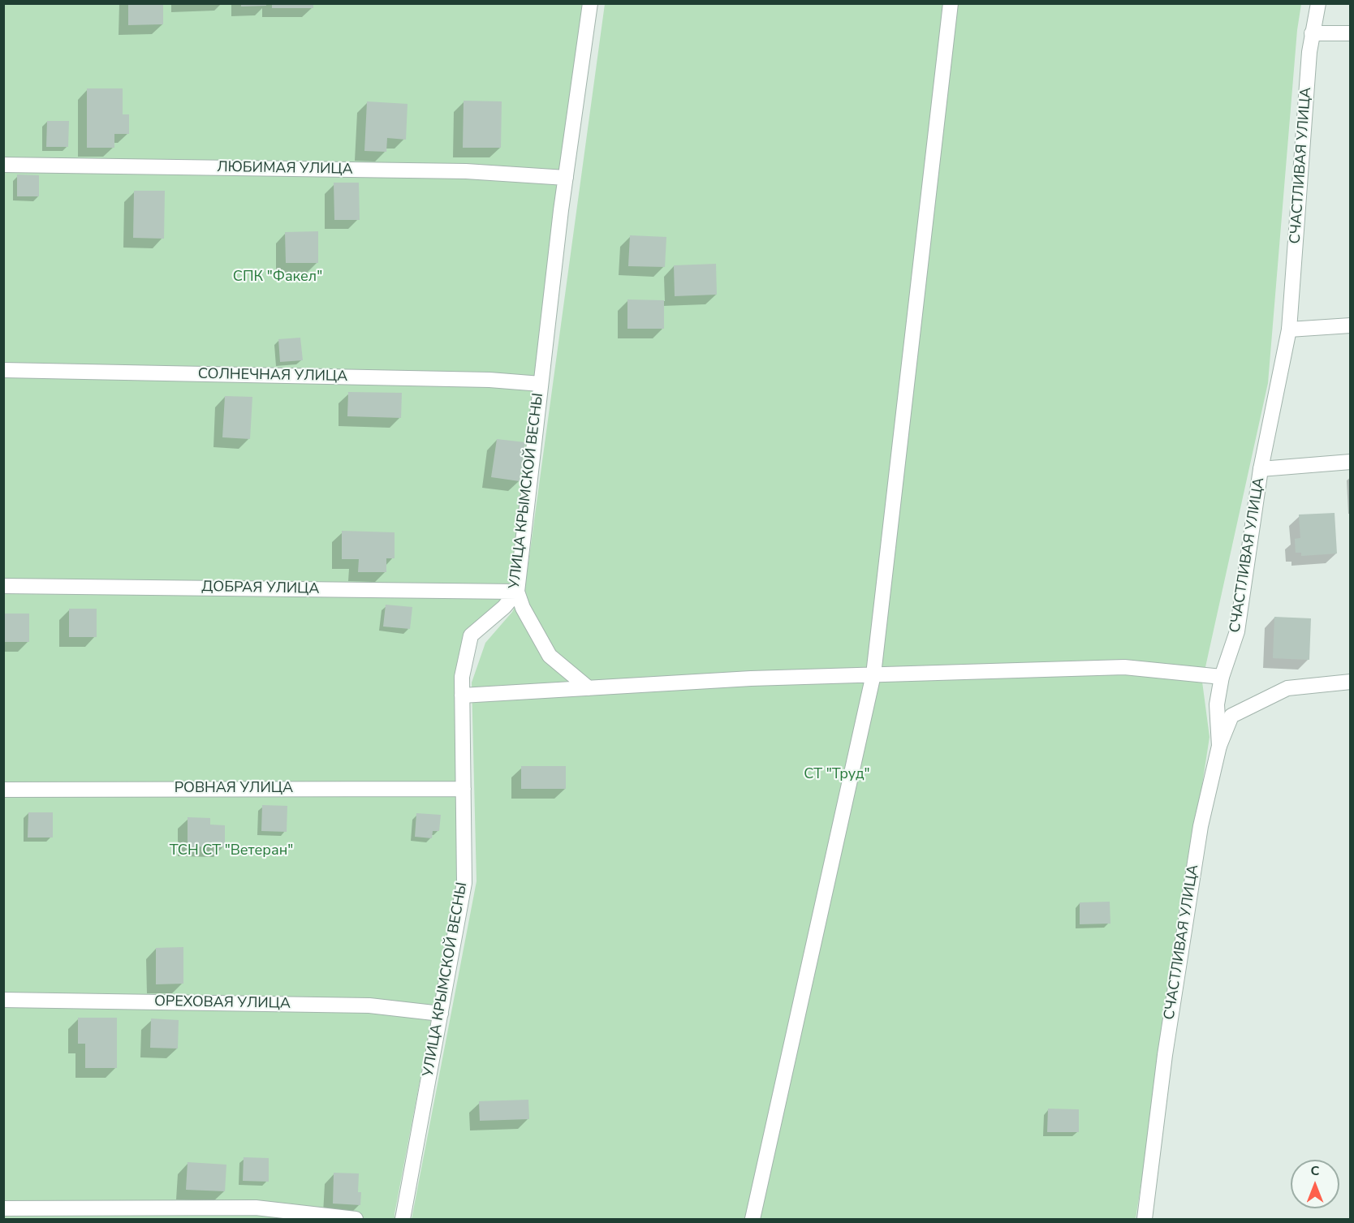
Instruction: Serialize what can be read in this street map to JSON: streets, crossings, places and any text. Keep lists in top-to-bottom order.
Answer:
{
  "streets": {
    "street": [
      "СЧАСТЛИВАЯ УЛИЦА",
      "ЛЮБИМАЯ УЛИЦА",
      "СОЛНЕЧНАЯ УЛИЦА",
      "УЛИЦА КРЫМСКОЙ ВЕСНЫ",
      "ДОБРАЯ УЛИЦА",
      "РОВНАЯ УЛИЦА",
      "ОРЕХОВАЯ УЛИЦА"
    ]
  },
  "crossings": [
    ["ЛЮБИМАЯ УЛИЦА", "УЛИЦА КРЫМСКОЙ ВЕСНЫ"],
    ["СОЛНЕЧНАЯ УЛИЦА", "УЛИЦА КРЫМСКОЙ ВЕСНЫ"],
    ["УЛИЦА КРЫМСКОЙ ВЕСНЫ", "ДОБРАЯ УЛИЦА"],
    ["УЛИЦА КРЫМСКОЙ ВЕСНЫ", "РОВНАЯ УЛИЦА"],
    ["УЛИЦА КРЫМСКОЙ ВЕСНЫ", "ОРЕХОВАЯ УЛИЦА"]
  ],
  "parks": ["СПК \"Факел\"", "СТ \"Труд\"", "ТСН СТ \"Ветеран\""],
  "north": "top"
}
